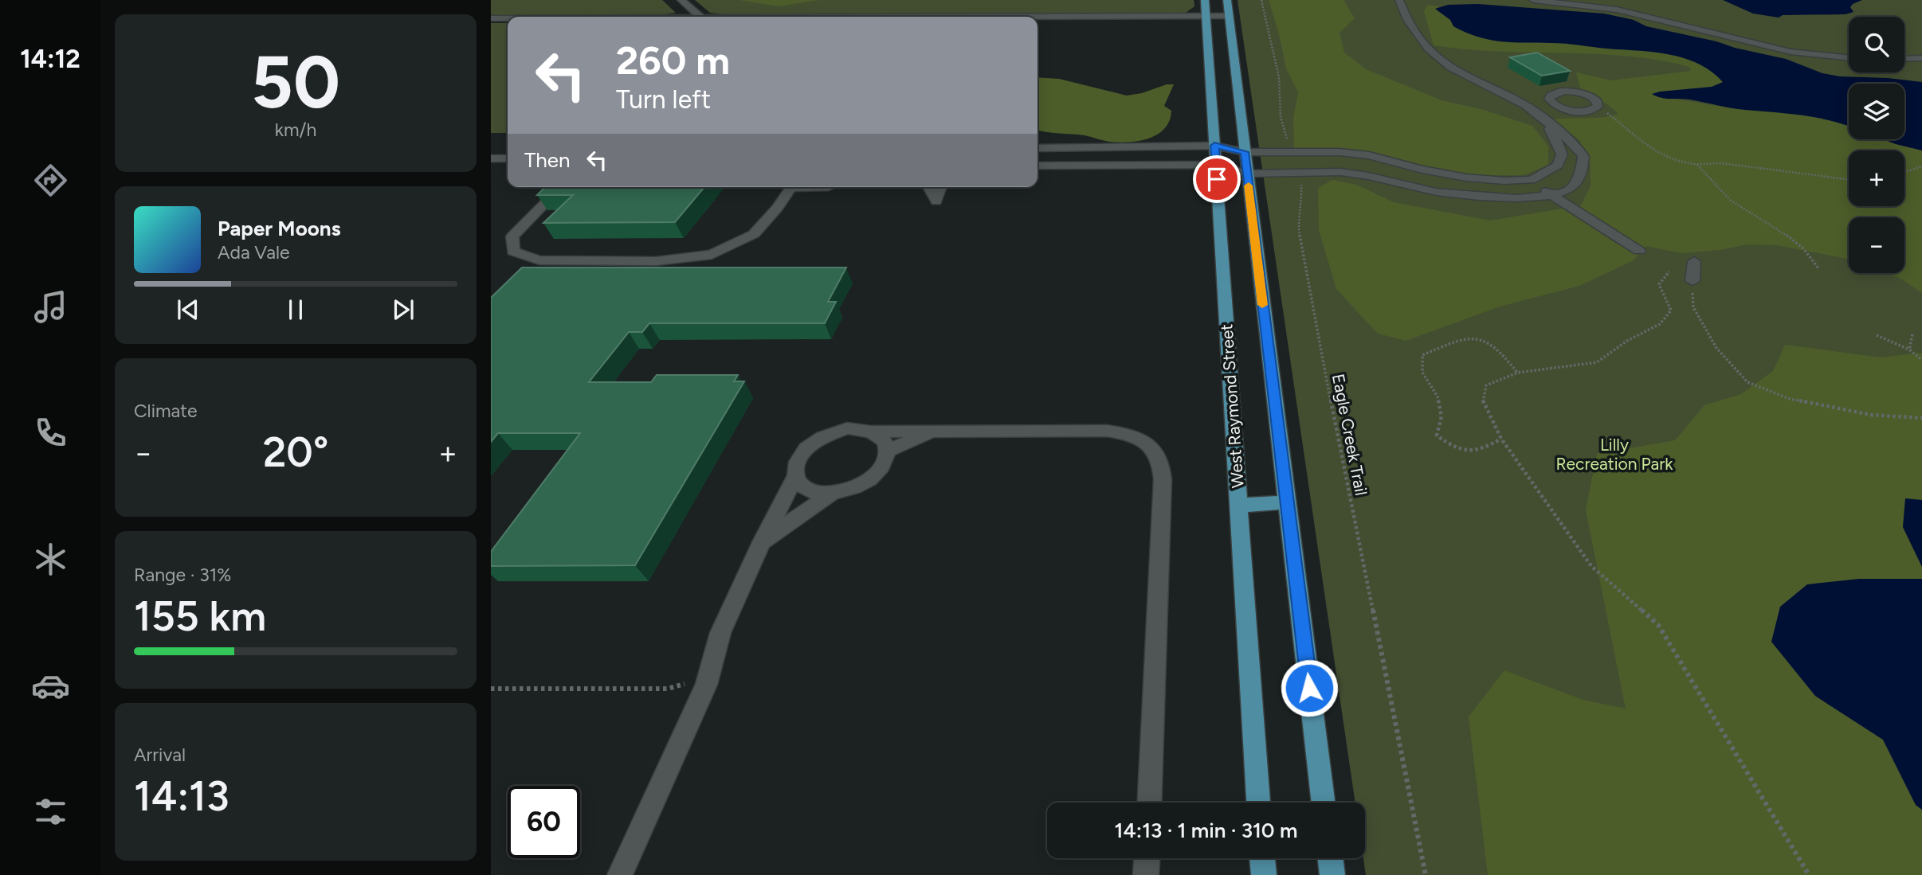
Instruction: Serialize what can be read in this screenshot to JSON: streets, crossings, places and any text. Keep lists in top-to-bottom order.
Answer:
{
  "streets": {
    "main road": ["West Raymond Street"],
    "path": ["Eagle Creek Trail"]
  },
  "parks": ["Lilly Recreation Park"],
  "page": {
    "tabs": "14:12",
    "tile": [
      ["50", "km/h"],
      "Climate",
      ["Range · 31%", "155 km"],
      ["Arrival", "14:13"]
    ],
    "map_buttons": ["+", "−"],
    "turn": ["260 m", "Turn left"],
    "then": "Then",
    "song": ["Paper Moons", "Ada Vale"],
    "heat": ["−", "20°", "+"],
    "limit": "60",
    "trip": "14:13 · 1 min · 310 m"
  }
}
